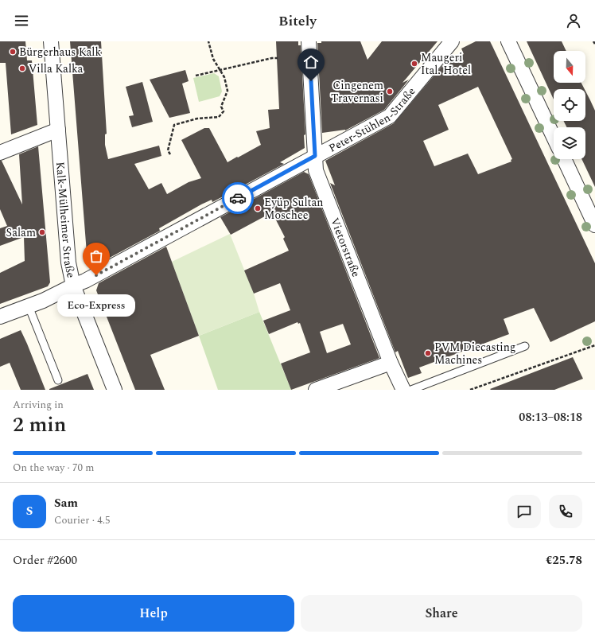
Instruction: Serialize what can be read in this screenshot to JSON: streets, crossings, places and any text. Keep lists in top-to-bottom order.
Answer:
{
  "streets": {
    "street": ["Peter-Stühlen-Straße", "Kalk-Mülheimer Straße", "Vietorstraße"]
  },
  "crossings": [
    ["Peter-Stühlen-Straße", "Kalk-Mülheimer Straße"],
    ["Peter-Stühlen-Straße", "Vietorstraße"]
  ],
  "places": [
    "Bürgerhaus Kalk",
    "Maugeri Ital. Hotel",
    "Villa Kalka",
    "Cingenem Travernasi",
    "Eyüp Sultan Moschee",
    "Salam",
    "Eco-Express",
    "PVM Diecasting Machines"
  ],
  "north": "bottom",
  "page": {
    "header": "Bitely",
    "bubble": "Eco-Express",
    "heading": ["2 min", "Arriving in", "08:13–08:18"],
    "panel": [
      "Sam",
      "Courier · 4.5",
      "Order #2600",
      "€25.78"
    ],
    "bar": "On the way · 70 m",
    "round": "S",
    "buttons": ["Help", "Share"]
  }
}
